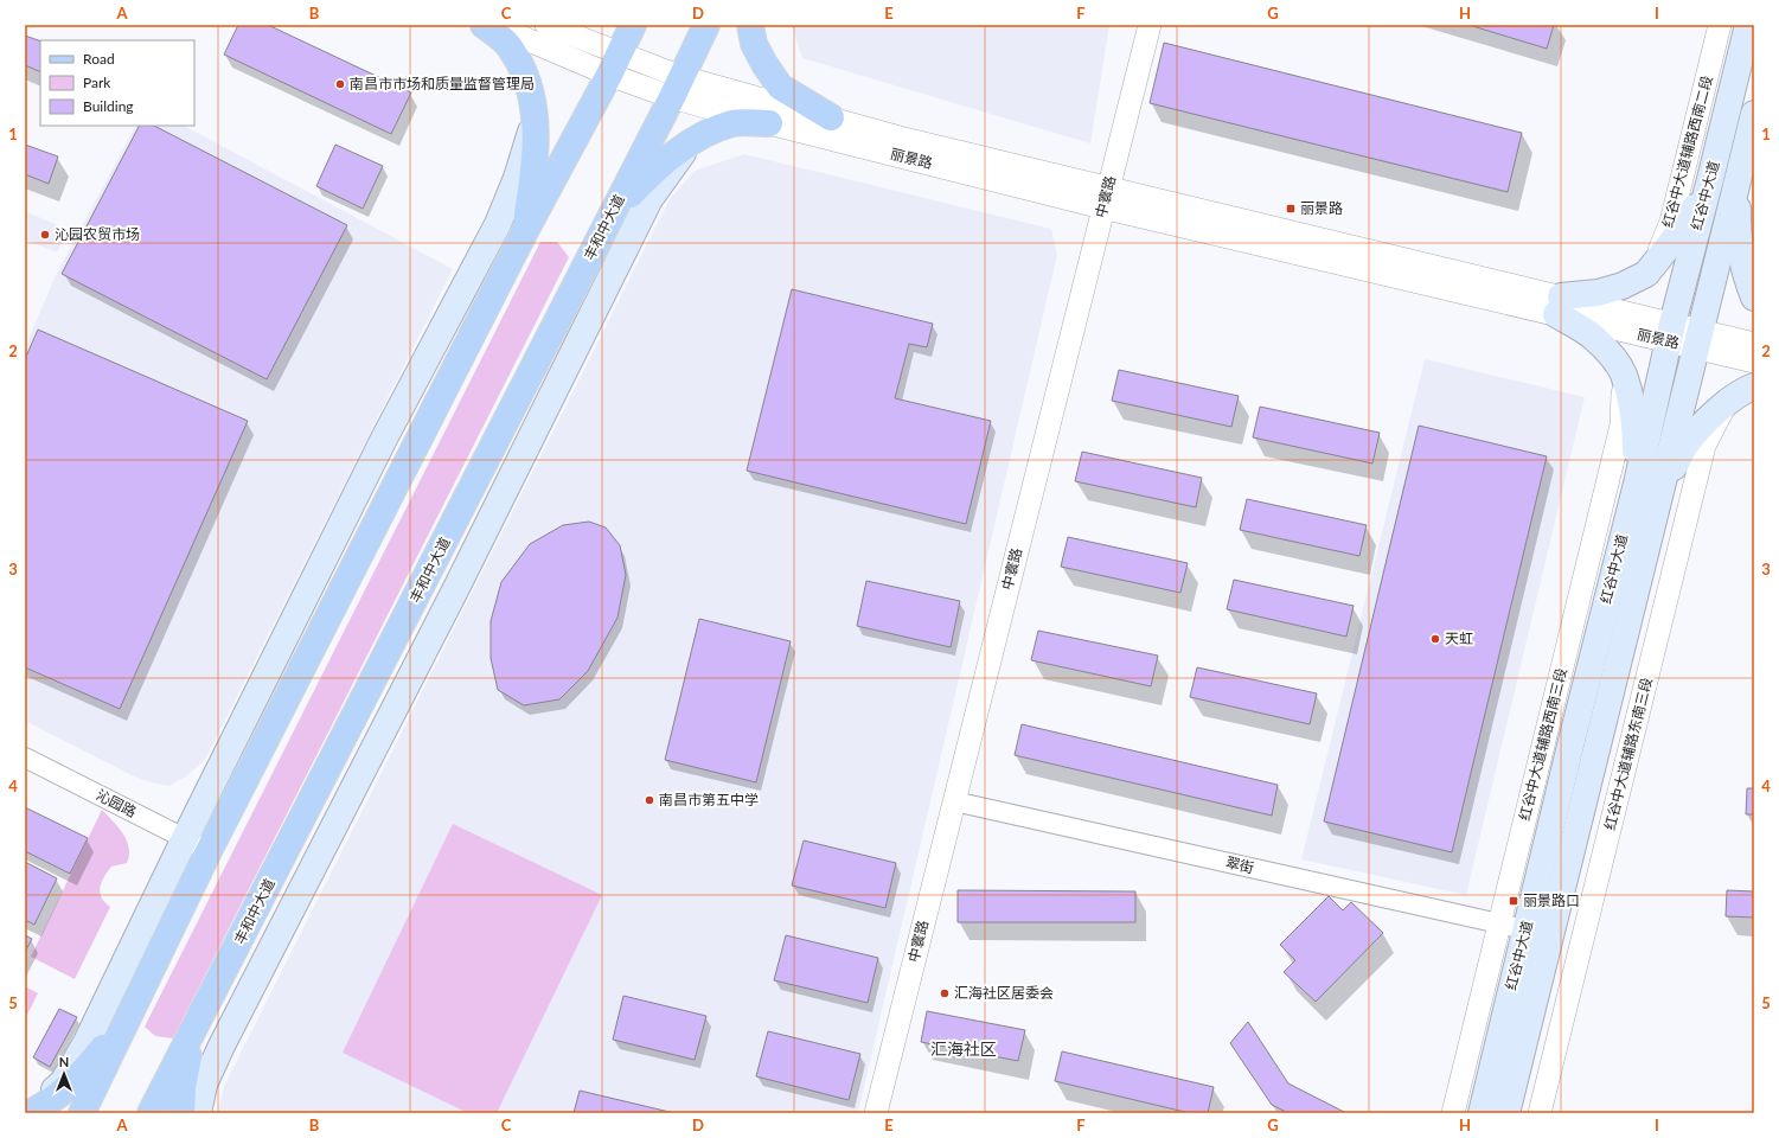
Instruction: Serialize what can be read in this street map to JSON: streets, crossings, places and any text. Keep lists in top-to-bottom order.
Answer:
{
  "streets": {
    "main road": ["红谷中大道", "丰和中大道"],
    "street": [
      "红谷中大道辅路西南二段",
      "丽景路",
      "中寰路",
      "红谷中大道辅路西南三段",
      "红谷中大道辅路东南三段",
      "沁园路",
      "翠街"
    ]
  },
  "crossings": [
    ["丽景路", "红谷中大道"],
    ["丽景路", "中寰路"],
    ["丽景路", "丰和中大道"],
    ["红谷中大道", "翠街"],
    ["中寰路", "翠街"],
    ["红谷中大道辅路西南三段", "翠街"]
  ],
  "districts": ["汇海社区"],
  "places": {
    "other": [
      "南昌市市场和质量监督管理局",
      "沁园农贸市场",
      "天虹",
      "南昌市第五中学",
      "汇海社区居委会"
    ],
    "transit": ["丽景路", "丽景路口"]
  },
  "legend": ["Road", "Park", "Building"],
  "north": "top",
  "grid": {
    "columns": [
      "A",
      "B",
      "C",
      "D",
      "E",
      "F",
      "G",
      "H",
      "I"
    ],
    "rows": [
      "1",
      "2",
      "3",
      "4",
      "5"
    ]
  }
}
